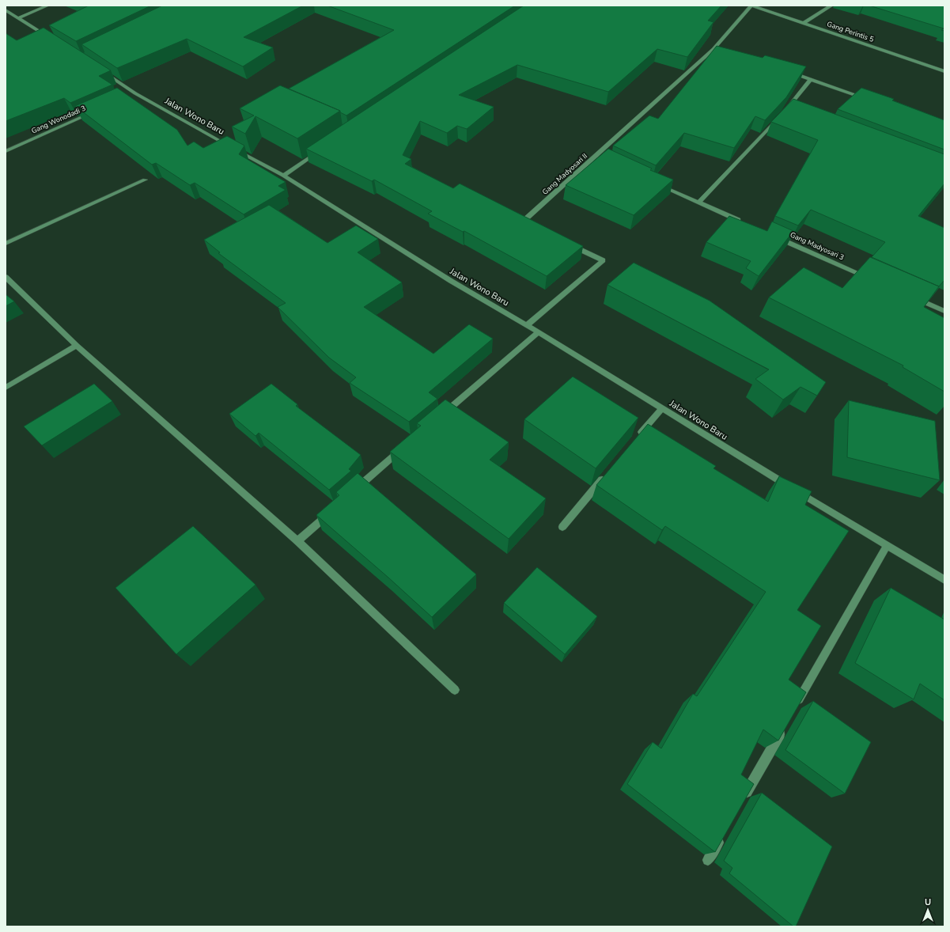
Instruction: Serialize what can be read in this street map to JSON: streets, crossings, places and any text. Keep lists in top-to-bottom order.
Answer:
{
  "streets": {
    "street": [
      "Gang Perintis 5",
      "Jalan Wono Baru",
      "Gang Wonodadi 3",
      "Gang Madyosari II",
      "Gang Madyosari 3"
    ]
  },
  "crossings": [
    ["Gang Perintis 5", "Gang Madyosari II"]
  ],
  "north": "top"
}
